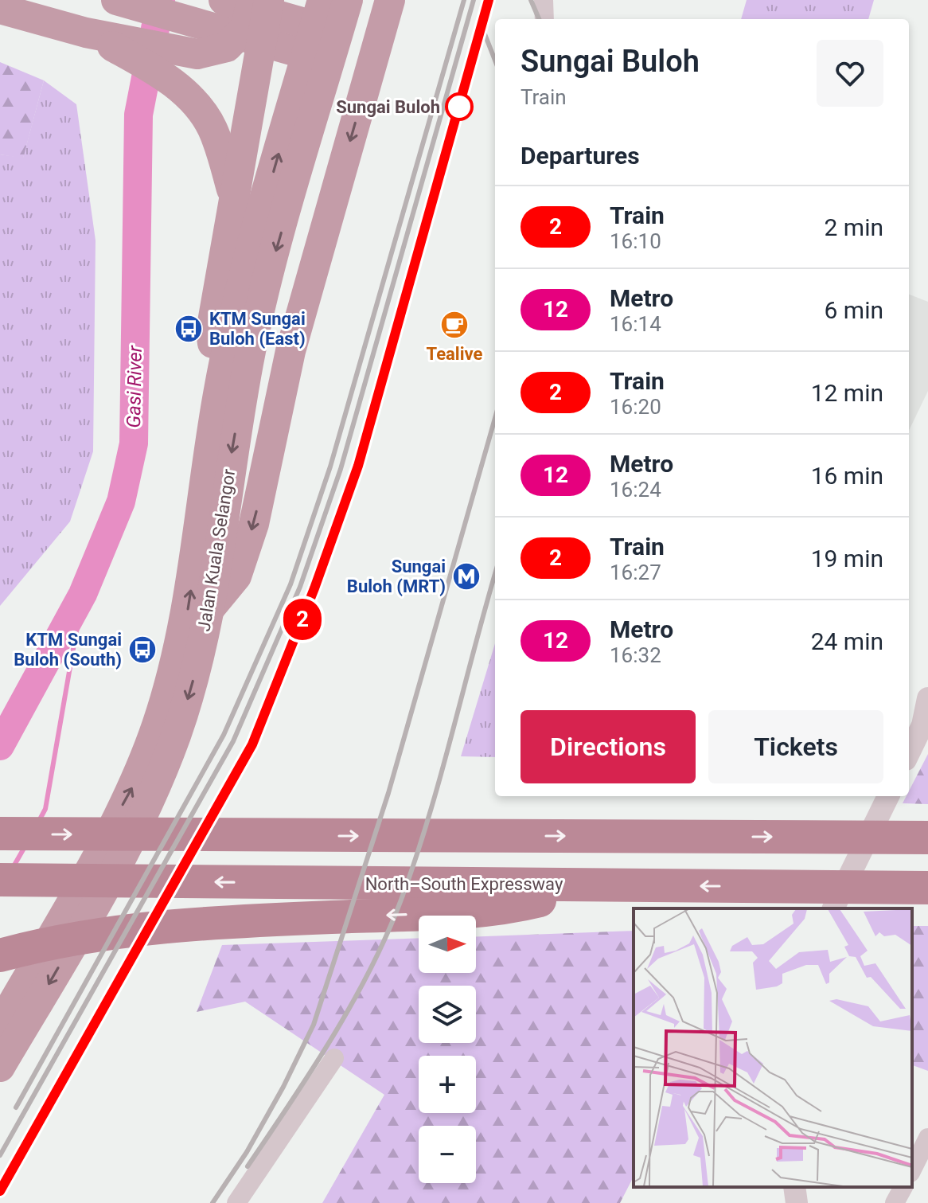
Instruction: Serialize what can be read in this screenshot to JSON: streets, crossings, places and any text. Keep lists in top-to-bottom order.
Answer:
{
  "streets": {
    "highway": ["Jalan Kuala Selangor", "North–South Expressway"]
  },
  "water": ["Gasi River"],
  "places": {
    "other": ["Sungai Buloh"],
    "cafe": ["Tealive"],
    "bus stop": ["KTM Sungai Buloh (East)", "KTM Sungai Buloh (South)"],
    "metro station": ["Sungai Buloh (MRT)"]
  },
  "north": "right",
  "page": {
    "on_map": "2",
    "heading": [
      ["Sungai Buloh", "Train"],
      "Departures"
    ],
    "list": [
      {
        "mark": "2",
        "name": "Train",
        "note": "16:10",
        "value": "2 min"
      },
      {
        "mark": "12",
        "name": "Metro",
        "note": "16:14",
        "value": "6 min"
      },
      {
        "mark": "2",
        "name": "Train",
        "note": "16:20",
        "value": "12 min"
      },
      {
        "mark": "12",
        "name": "Metro",
        "note": "16:24",
        "value": "16 min"
      },
      {
        "mark": "2",
        "name": "Train",
        "note": "16:27",
        "value": "19 min"
      },
      {
        "mark": "12",
        "name": "Metro",
        "note": "16:32",
        "value": "24 min"
      }
    ],
    "buttons": ["Directions", "Tickets"],
    "map_buttons": ["+", "−"]
  }
}
